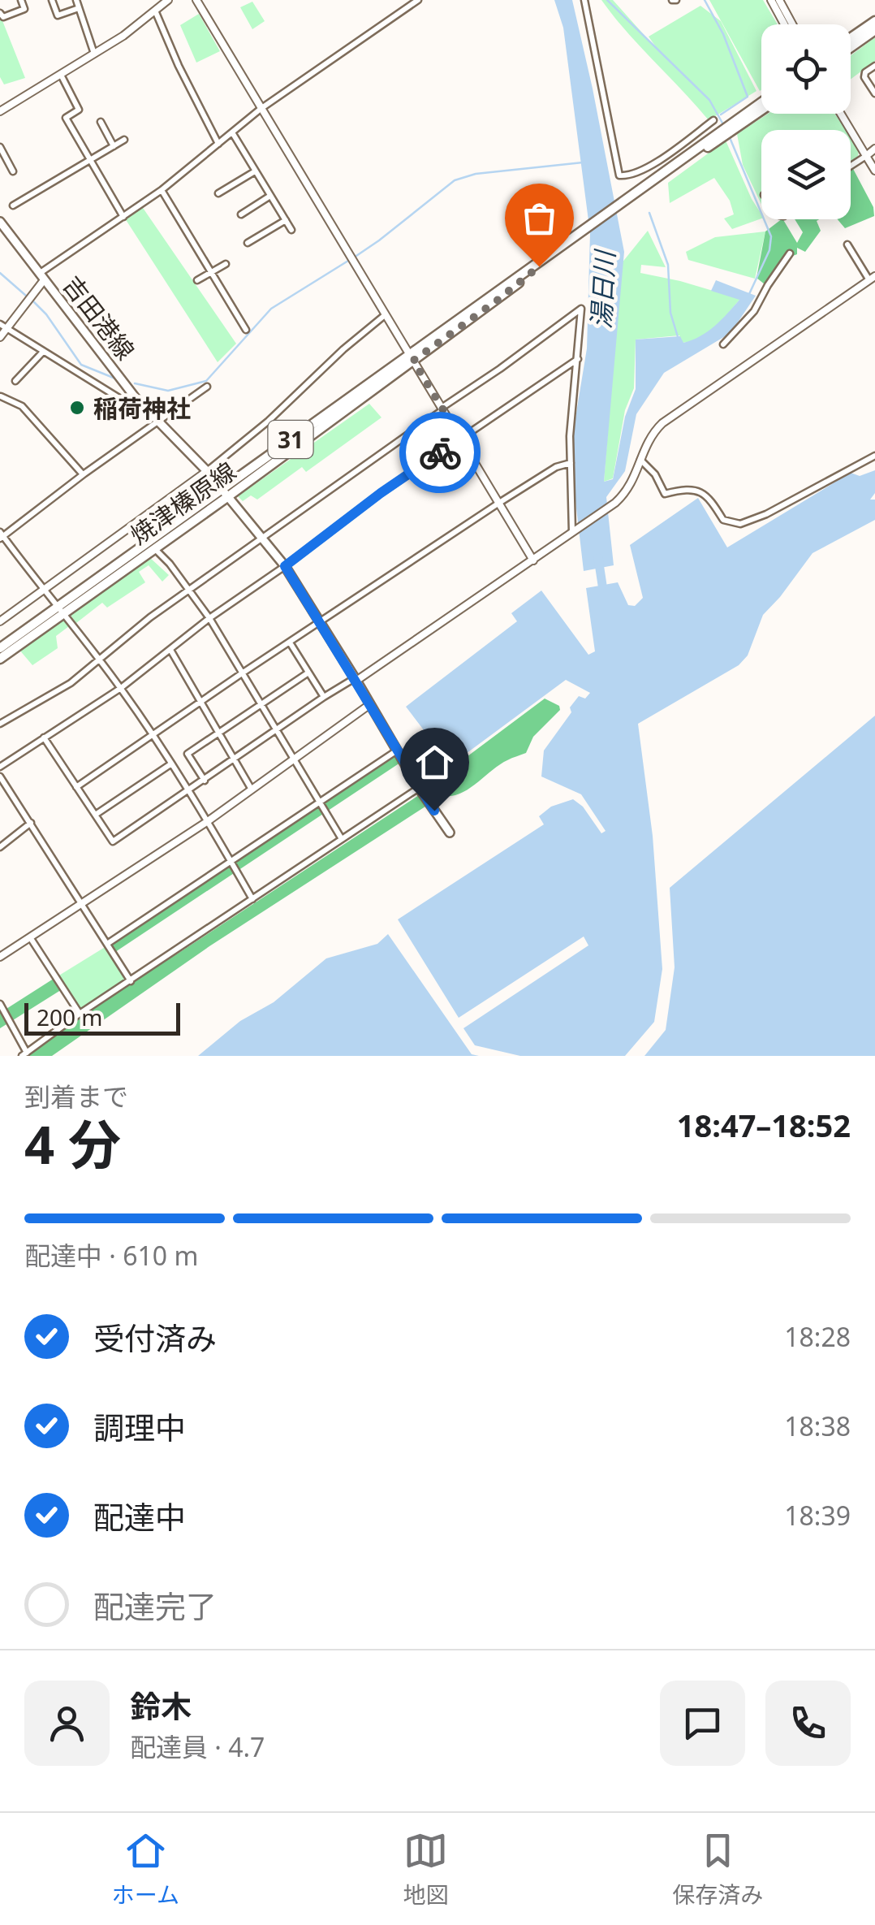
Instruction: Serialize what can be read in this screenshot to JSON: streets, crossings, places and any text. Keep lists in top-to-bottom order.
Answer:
{
  "streets": {
    "main road": ["吉田港線", "31", "焼津榛原線"]
  },
  "crossings": [
    ["吉田港線", "焼津榛原線"]
  ],
  "water": ["湯日川"],
  "places": ["稲荷神社"],
  "scale_bar": "200 m",
  "page": {
    "scale": "200 m",
    "heading": ["4 分", "到着まで", "18:47–18:52"],
    "panel": ["鈴木", "配達員 · 4.7"],
    "bar": "配達中 · 610 m",
    "list": [
      ["受付済み", "18:28"],
      ["調理中", "18:38"],
      ["配達中", "18:39"],
      "配達完了"
    ],
    "tabs": ["ホーム", "地図", "保存済み"]
  }
}
